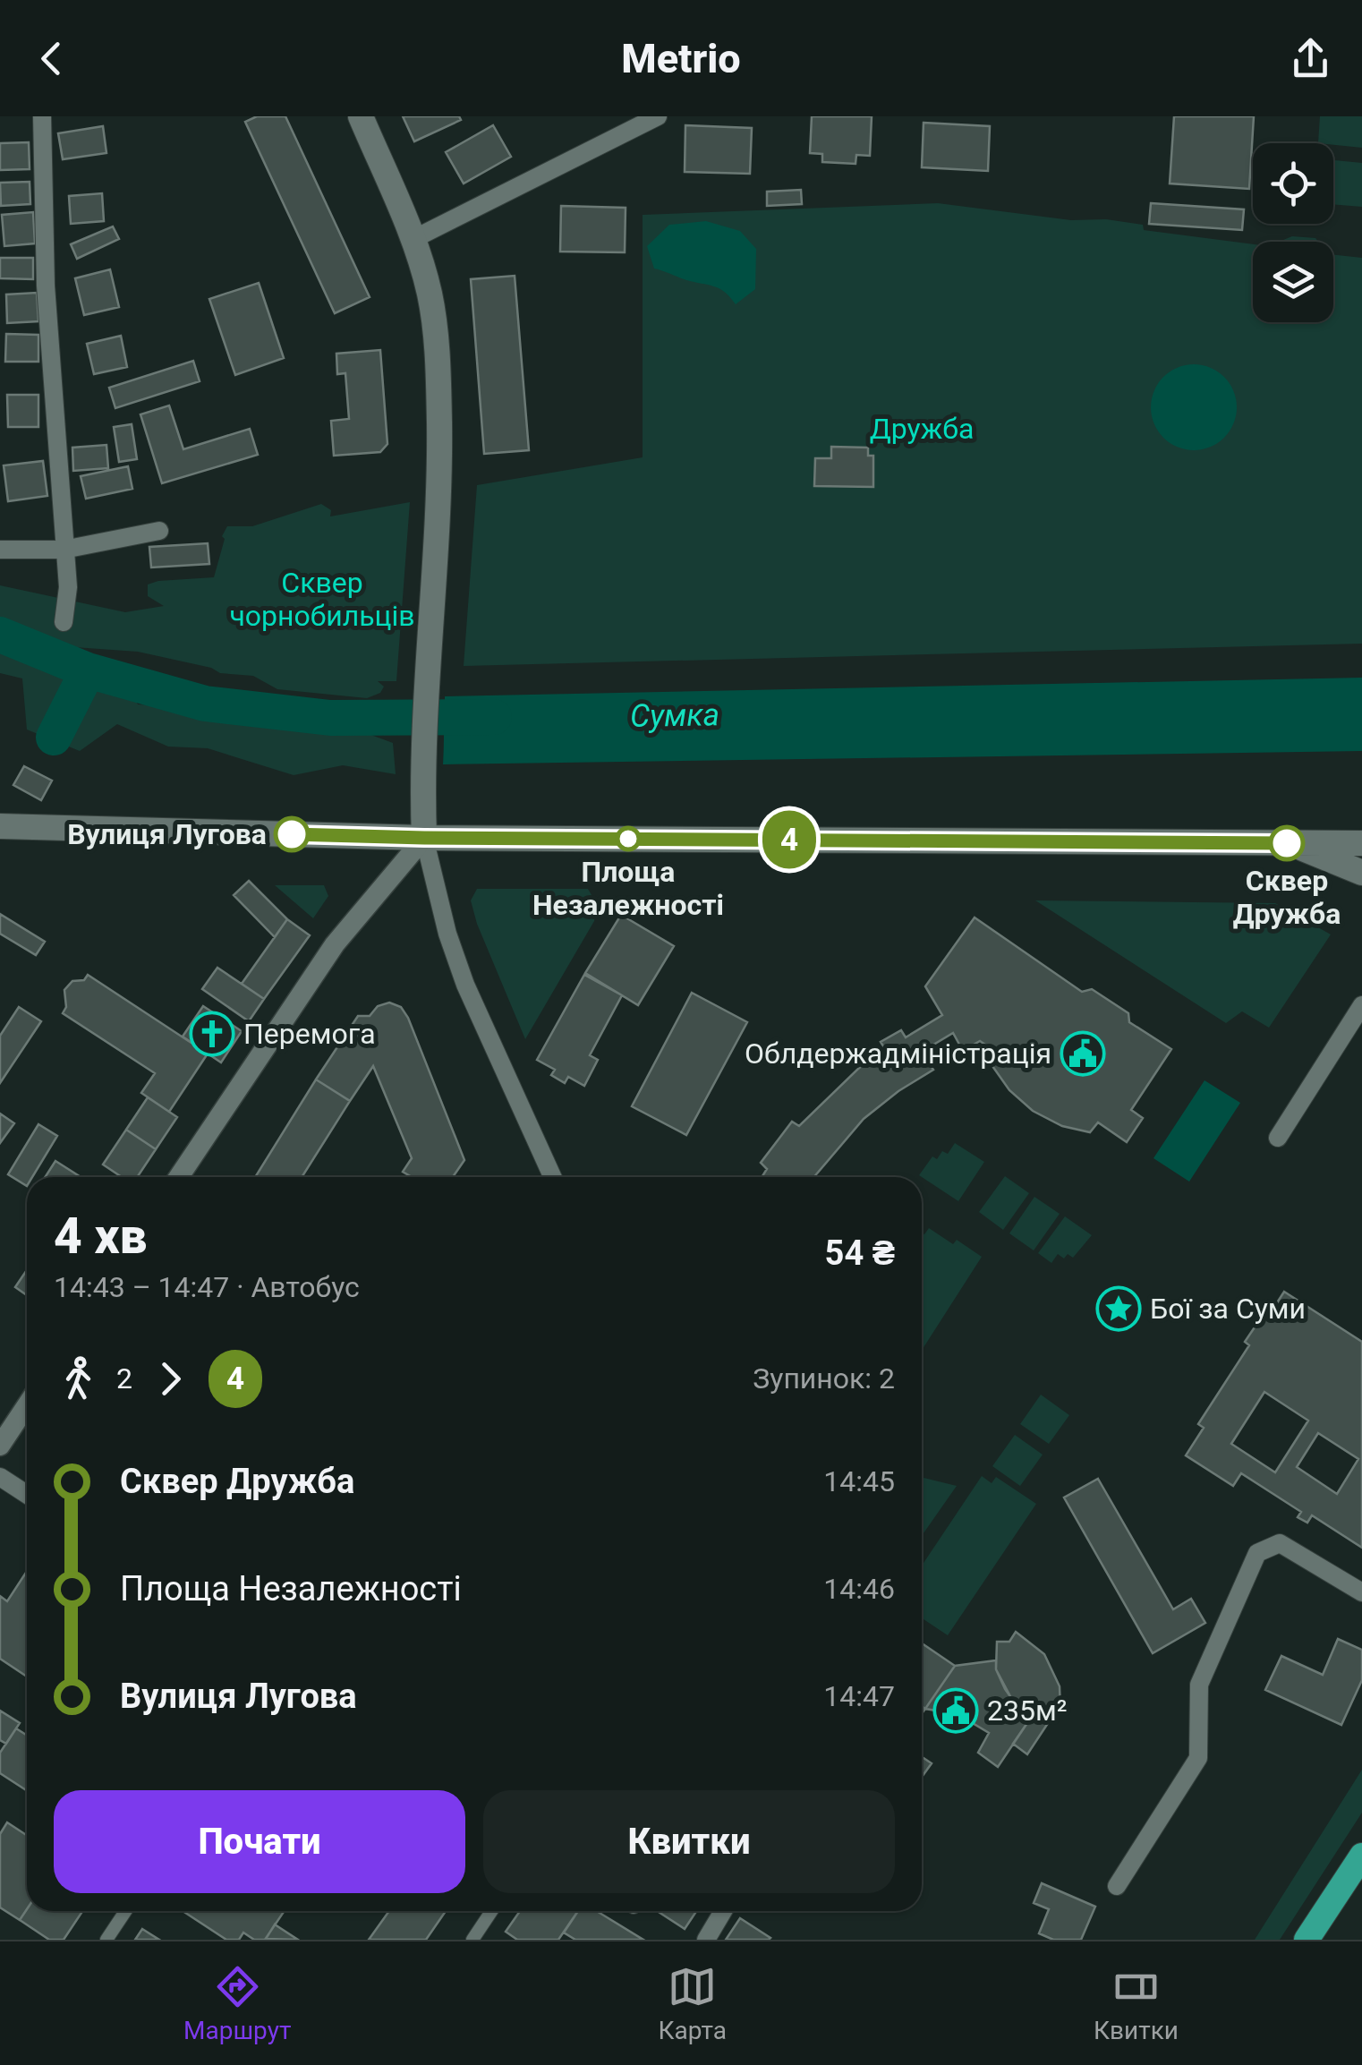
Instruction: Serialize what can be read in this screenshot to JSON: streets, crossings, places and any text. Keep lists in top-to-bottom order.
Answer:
{
  "water": ["Сумка"],
  "parks": ["Дружба", "Сквер чорнобильців"],
  "places": {
    "other": ["Вулиця Лугова", "Площа Незалежності", "Сквер Дружба"],
    "church": ["Перемога"],
    "public building": ["Облдержадміністрація", "235м²"],
    "place": ["Бої за Суми"]
  },
  "lines": ["bus line 4"],
  "page": {
    "header": "Metrio",
    "on_map": "4",
    "heading": ["4 хв", "14:43 – 14:47 · Автобус", "54 ₴"],
    "legs": ["2", "4", "Зупинок: 2"],
    "list": [
      {
        "name": "Сквер Дружба",
        "value": "14:45"
      },
      {
        "name": "Площа Незалежності",
        "value": "14:46"
      },
      {
        "name": "Вулиця Лугова",
        "value": "14:47"
      }
    ],
    "buttons": ["Почати", "Квитки"],
    "tabs": ["Маршрут", "Карта", "Квитки"]
  }
}
